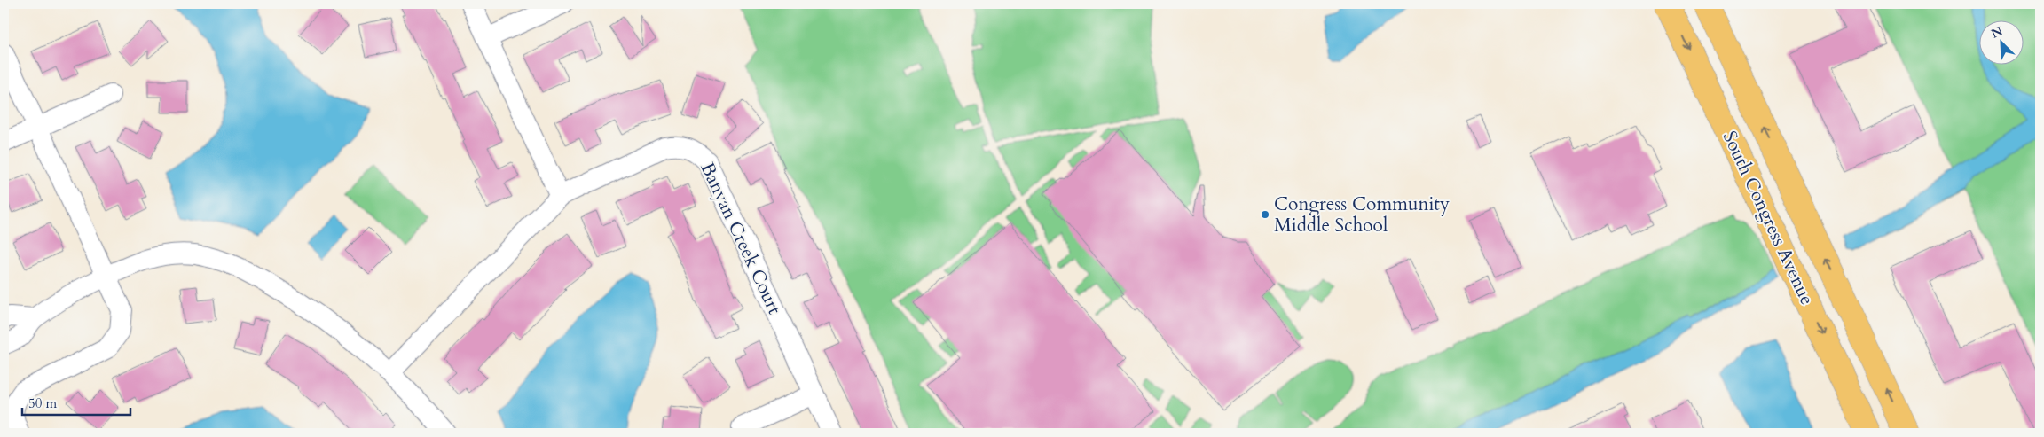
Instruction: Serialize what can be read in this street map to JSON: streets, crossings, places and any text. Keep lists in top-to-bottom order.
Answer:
{
  "streets": {
    "main road": ["South Congress Avenue"],
    "street": ["Banyan Creek Court"]
  },
  "places": ["Congress Community Middle School"],
  "scale_bar": "50 m",
  "north": "top left"
}
